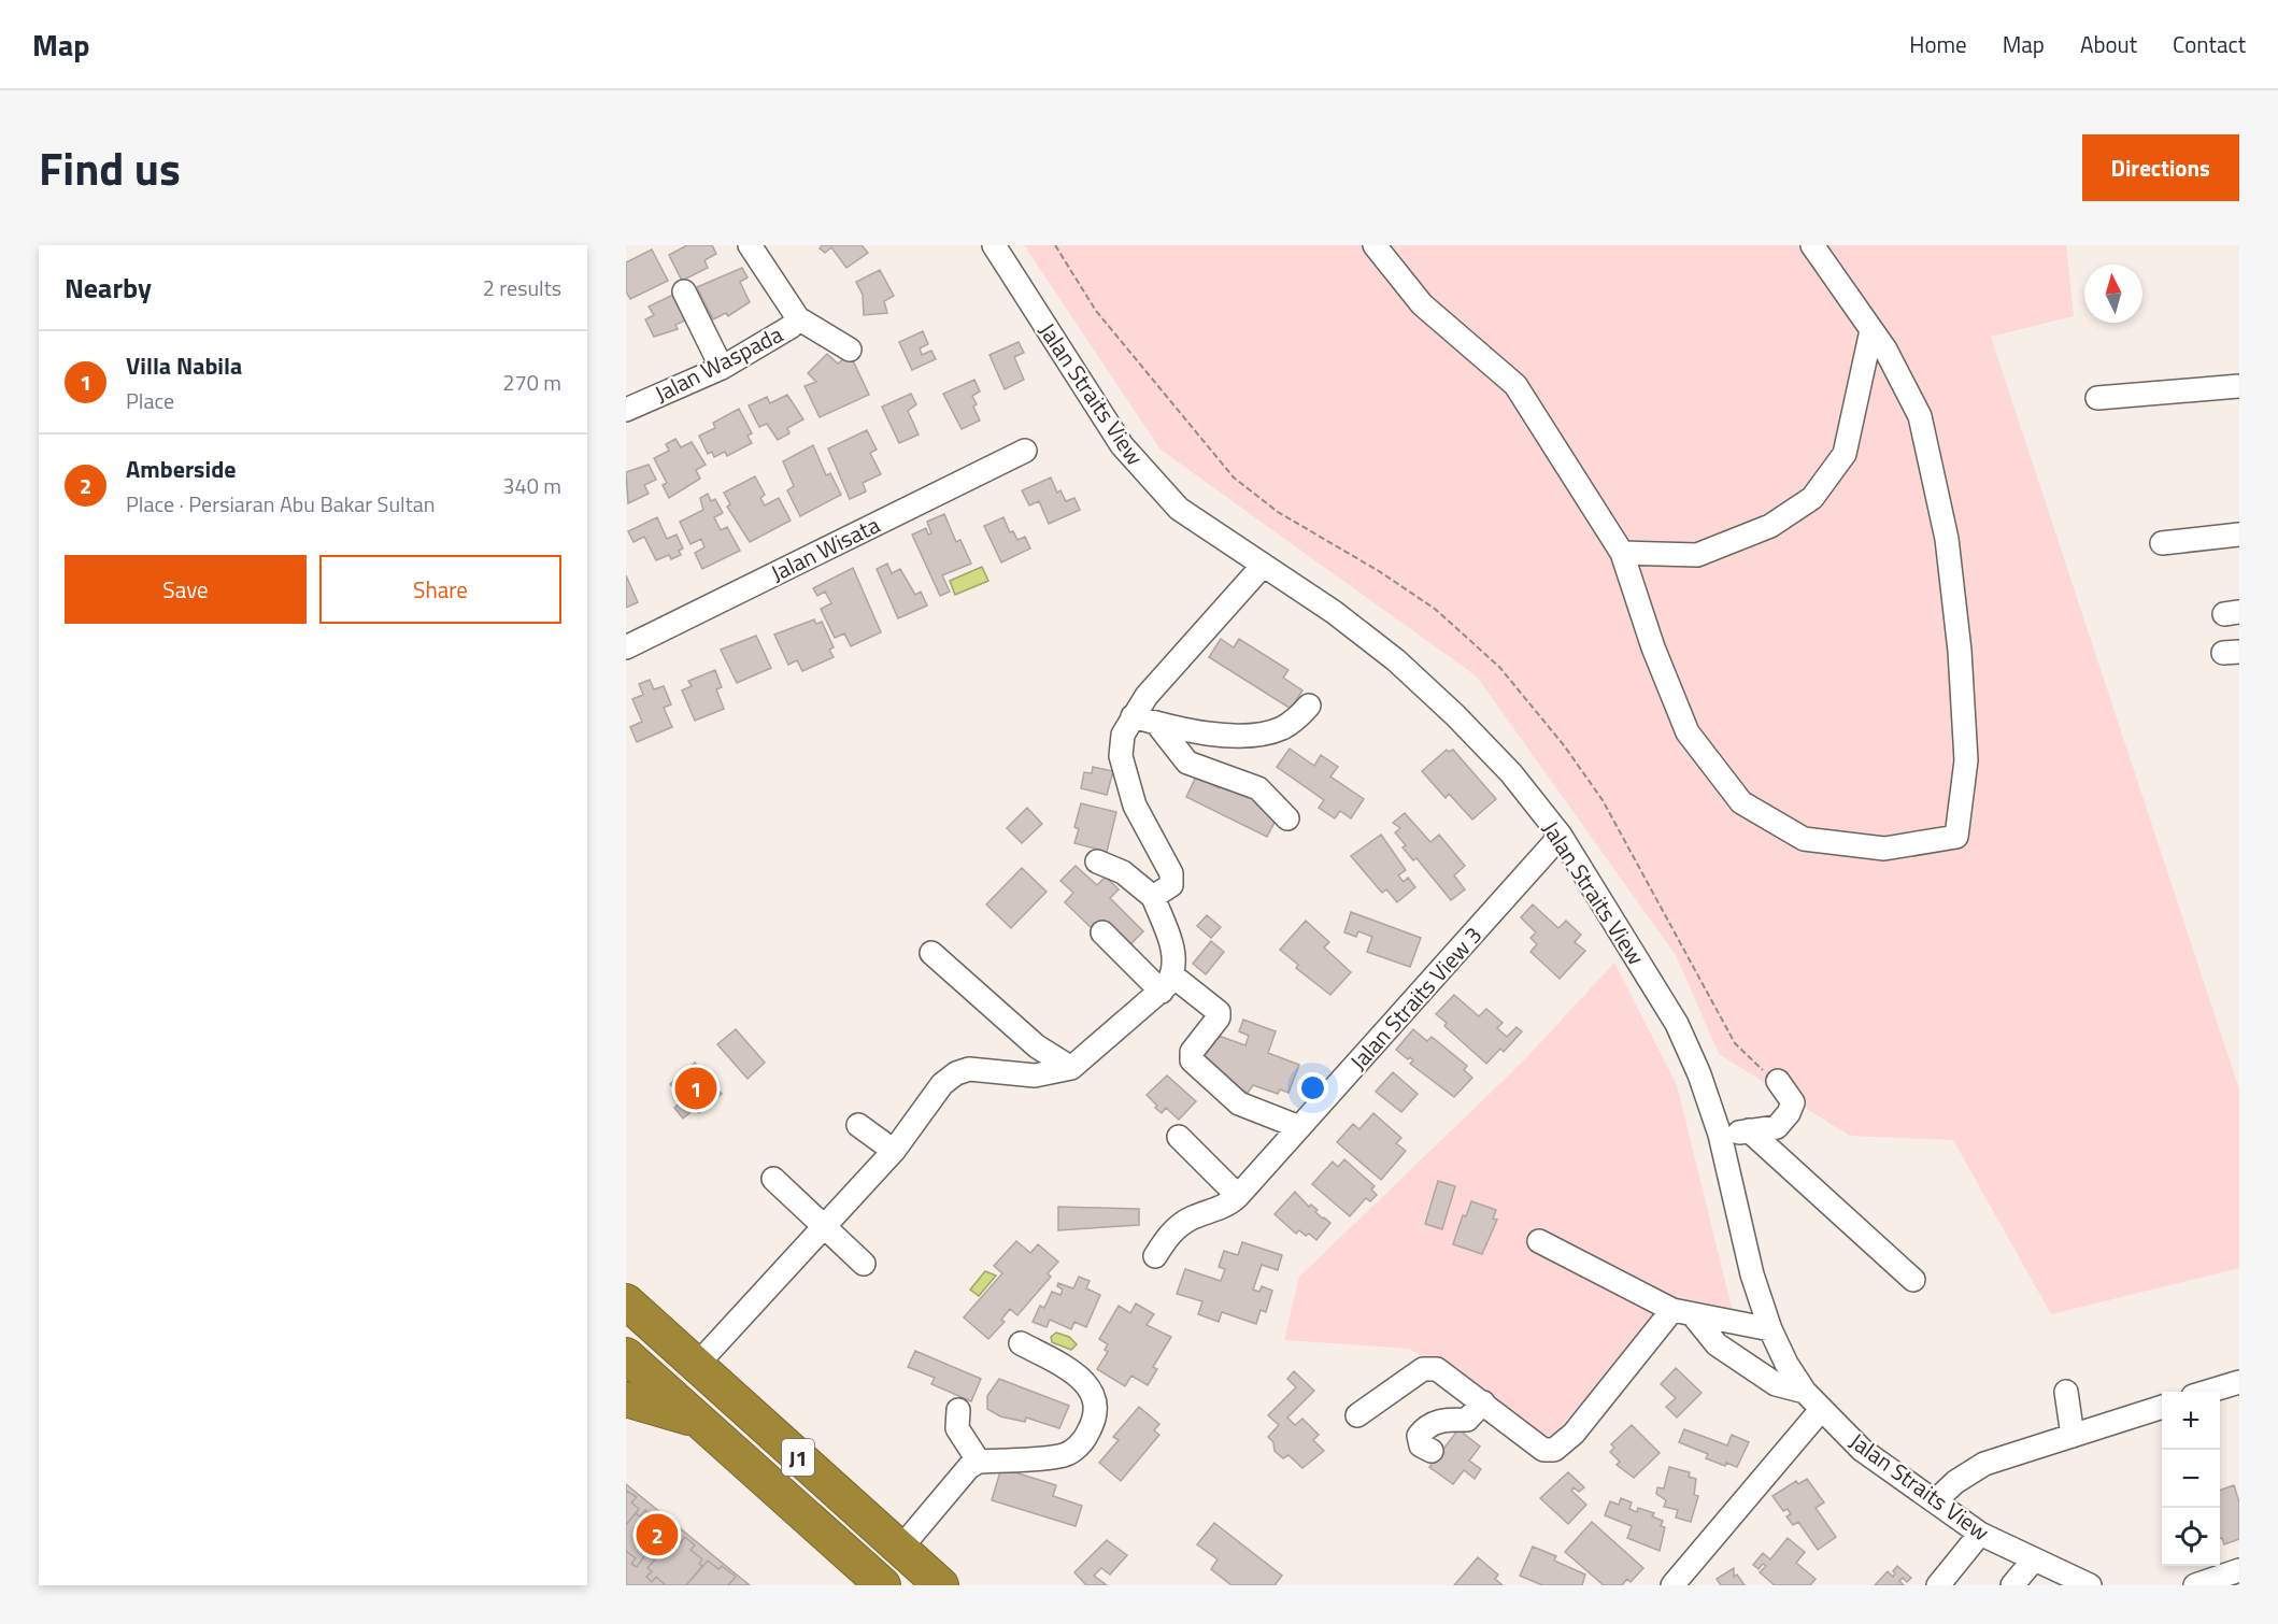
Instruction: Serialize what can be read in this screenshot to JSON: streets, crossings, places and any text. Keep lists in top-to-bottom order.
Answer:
{
  "streets": {
    "highway": ["J1"],
    "street": [
      "Jalan Waspada",
      "Jalan Straits View",
      "Jalan Wisata",
      "Jalan Straits View 3"
    ]
  },
  "crossings": [
    ["Jalan Straits View", "Jalan Straits View 3"]
  ],
  "north": "top",
  "page": {
    "header": "Map",
    "nav": [
      "Home",
      "Map",
      "About",
      "Contact"
    ],
    "title": "Find us",
    "buttons": [
      "Directions",
      ["Save", "Share"]
    ],
    "heading": ["Nearby", "2 results"],
    "list": [
      {
        "mark": "1",
        "name": "Villa Nabila",
        "note": "Place",
        "value": "270 m"
      },
      {
        "mark": "2",
        "name": "Amberside",
        "note": "Place · Persiaran Abu Bakar Sultan",
        "value": "340 m"
      }
    ],
    "pins": ["1", "2"],
    "map_buttons": ["+", "−"]
  }
}
